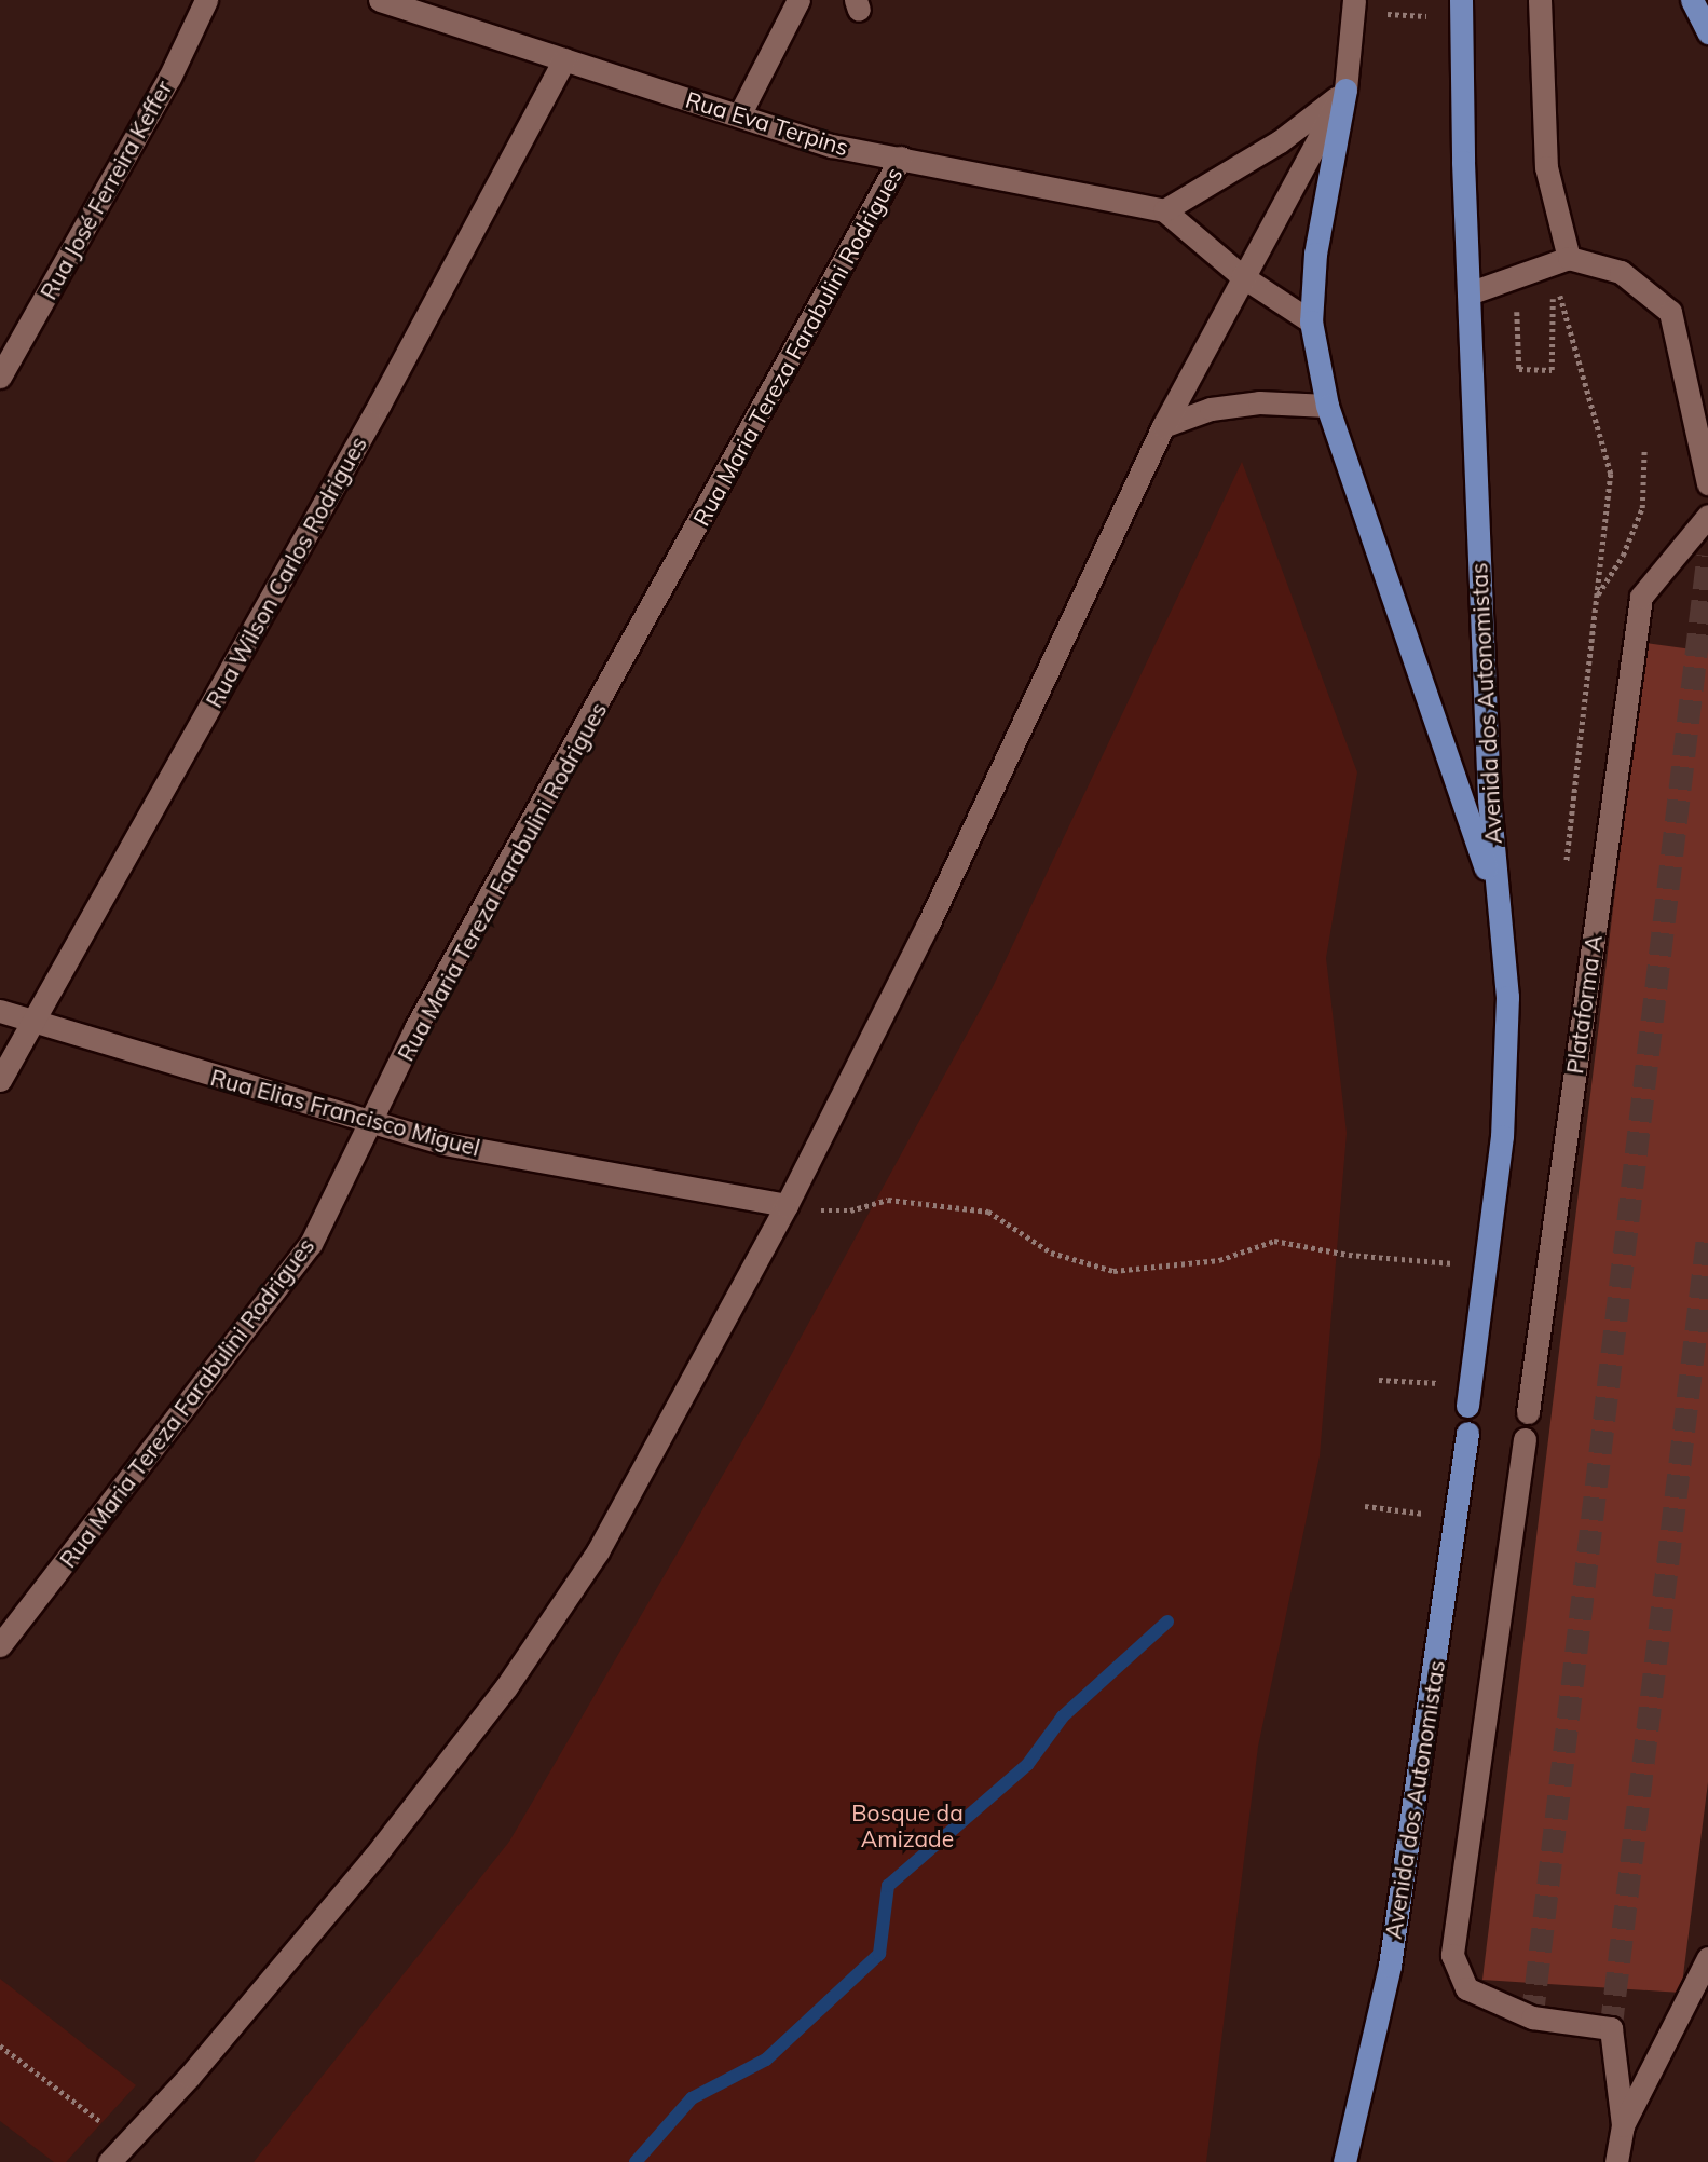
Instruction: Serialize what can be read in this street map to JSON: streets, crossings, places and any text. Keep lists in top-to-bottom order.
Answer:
{
  "streets": {
    "main road": ["Avenida dos Autonomistas"],
    "street": [
      "Rua Eva Terpins",
      "Rua José Ferreira Keffer",
      "Rua Maria Tereza Farabulini Rodrigues",
      "Rua Wilson Carlos Rodrigues",
      "Plataforma A",
      "Rua Elias Francisco Miguel"
    ]
  },
  "crossings": [
    ["Rua Eva Terpins", "Rua Maria Tereza Farabulini Rodrigues"],
    ["Rua Eva Terpins", "Rua Wilson Carlos Rodrigues"],
    ["Rua Maria Tereza Farabulini Rodrigues", "Rua Elias Francisco Miguel"],
    ["Rua Wilson Carlos Rodrigues", "Rua Elias Francisco Miguel"]
  ],
  "parks": ["Bosque da Amizade"]
}
